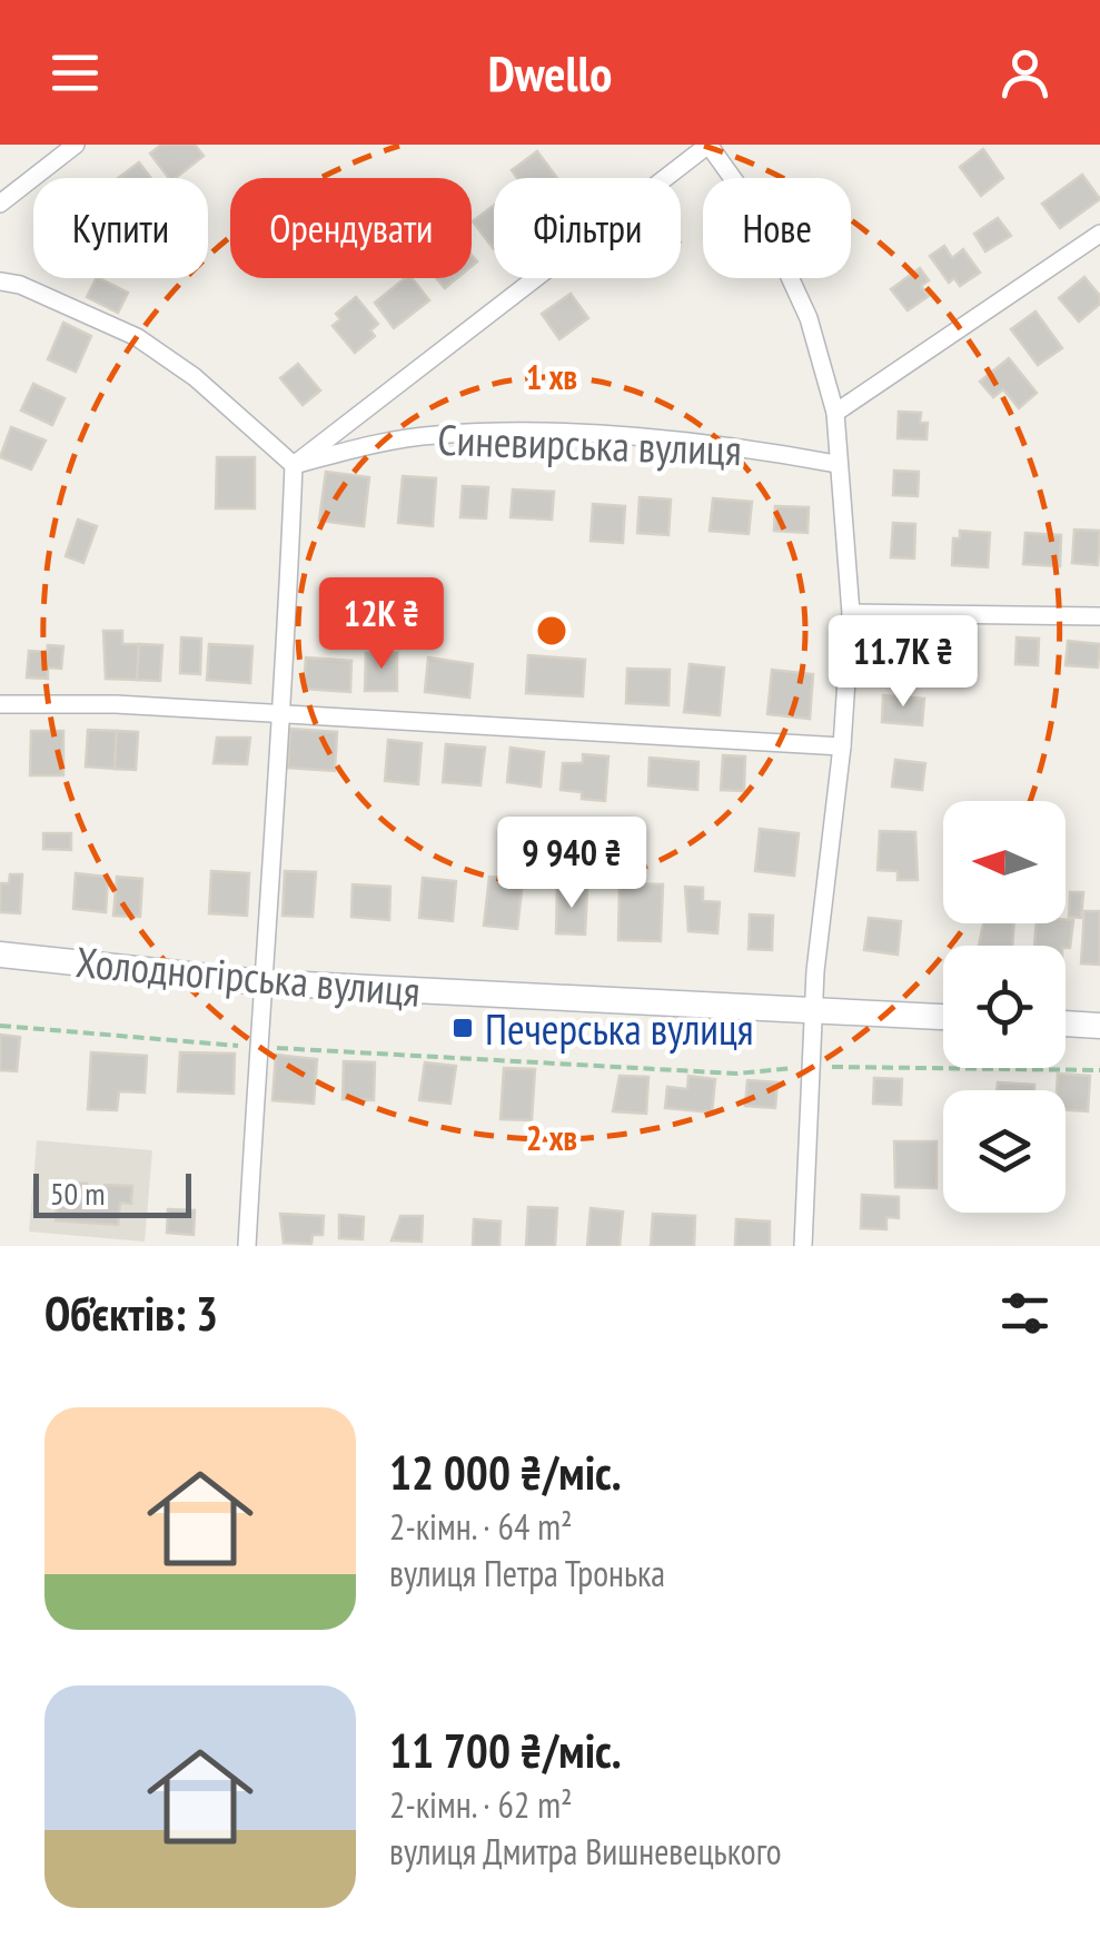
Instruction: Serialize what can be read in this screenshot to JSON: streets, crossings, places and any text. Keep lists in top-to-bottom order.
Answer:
{
  "streets": {
    "main road": ["Холодногірська вулиця"],
    "street": ["Синевирська вулиця"]
  },
  "places": {
    "transit": ["Печерська вулиця"]
  },
  "scale_bar": "50 m",
  "north": "left",
  "page": {
    "header": "Dwello",
    "chip": [
      "Купити",
      "Орендувати",
      "Фільтри",
      "Нове"
    ],
    "price": ["12K ₴", "11.7K ₴", "9 940 ₴"],
    "scale": "50 m",
    "heading": "Об’єктів: 3",
    "list": [
      {
        "name": "12 000 ₴/міс.",
        "note": "2-кімн. · 64 m² · вулиця Петра Тронька"
      },
      {
        "name": "11 700 ₴/міс.",
        "note": "2-кімн. · 62 m² · вулиця Дмитра Вишневецького"
      }
    ]
  },
  "rings": ["1 хв", "2 хв"]
}
